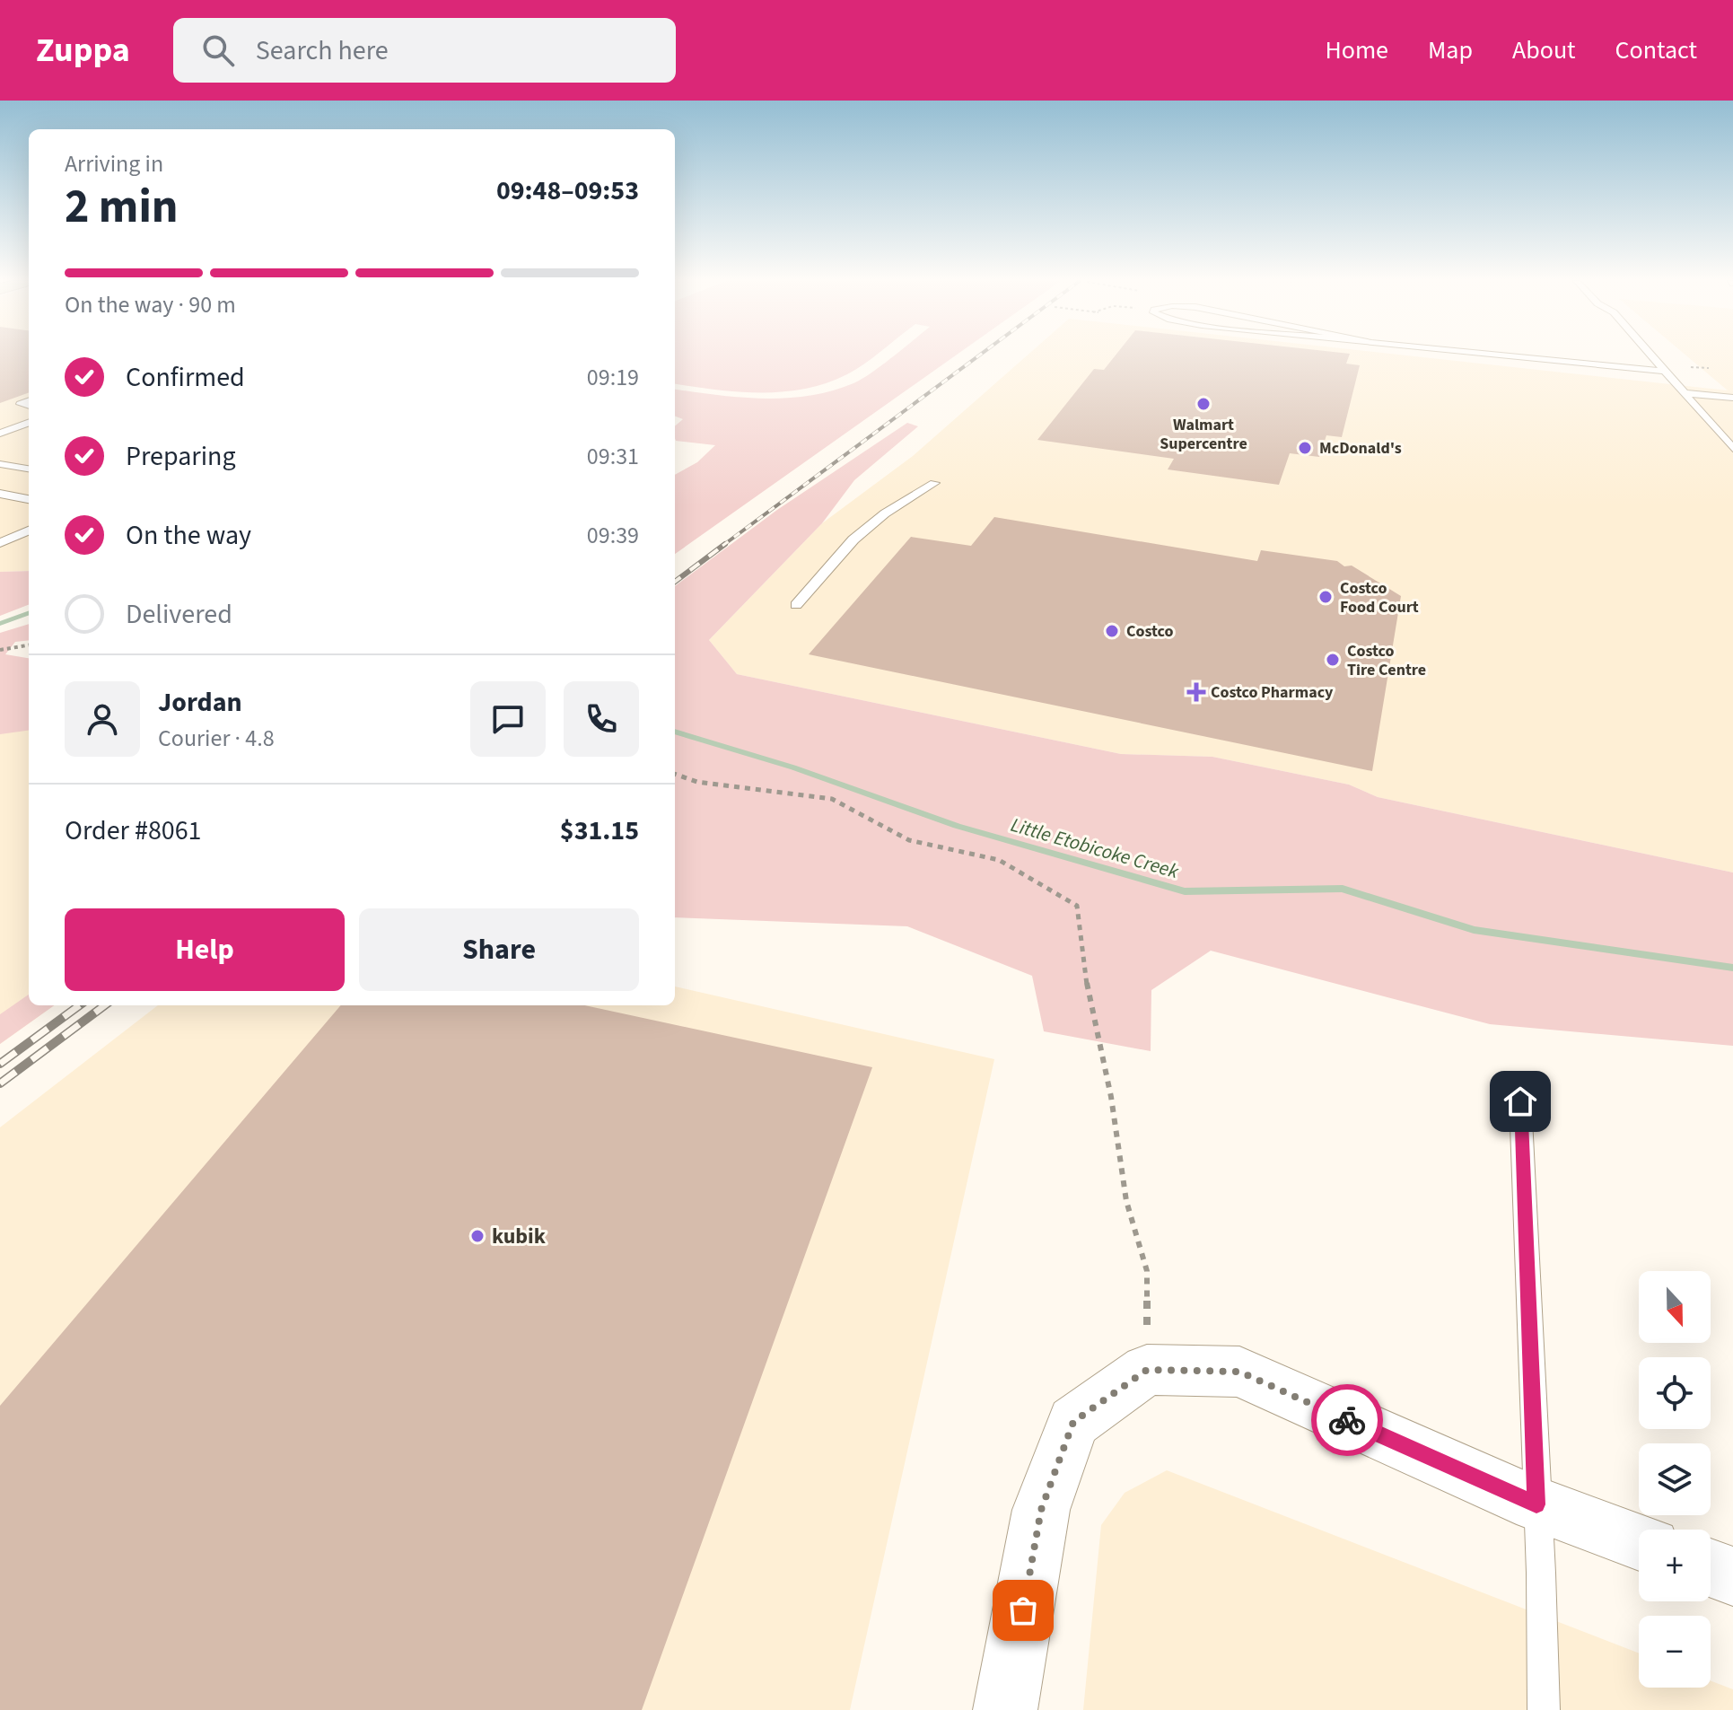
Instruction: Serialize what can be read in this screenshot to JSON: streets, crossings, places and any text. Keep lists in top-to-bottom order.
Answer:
{
  "water": ["Little Etobicoke Creek"],
  "places": {
    "other": [
      "Walmart Supercentre",
      "McDonald's",
      "Costco Food Court",
      "Costco",
      "Costco Tire Centre",
      "kubik"
    ],
    "health": ["Costco Pharmacy"]
  },
  "north": "bottom",
  "page": {
    "header": "Zuppa",
    "search": "Search here",
    "nav": [
      "Home",
      "Map",
      "About",
      "Contact"
    ],
    "heading": ["2 min", "Arriving in", "09:48–09:53"],
    "panel": [
      "Jordan",
      "Courier · 4.8",
      "Order #8061",
      "$31.15"
    ],
    "bar": "On the way · 90 m",
    "list": [
      ["Confirmed", "09:19"],
      ["Preparing", "09:31"],
      ["On the way", "09:39"],
      "Delivered"
    ],
    "buttons": ["Help", "Share"],
    "map_buttons": ["+", "−"]
  }
}
